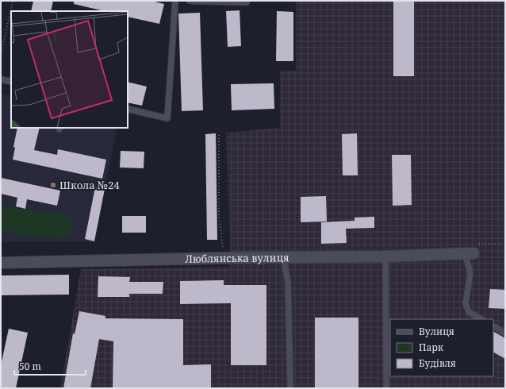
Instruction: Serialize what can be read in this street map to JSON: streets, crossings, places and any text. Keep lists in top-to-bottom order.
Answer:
{
  "streets": {
    "street": ["Люблянська вулиця"]
  },
  "places": ["Школа №24"],
  "legend": ["Вулиця", "Парк", "Будівля"],
  "scale_bar": "50 m"
}
